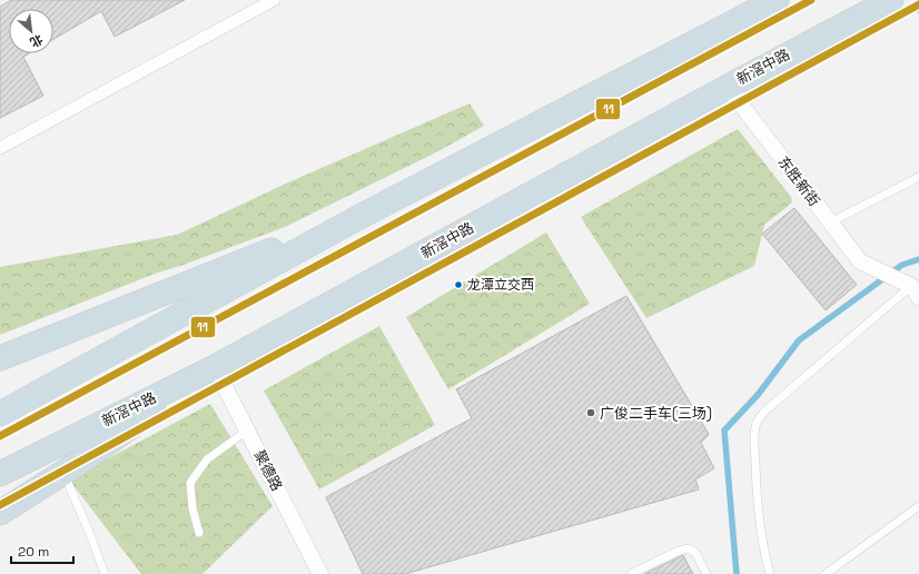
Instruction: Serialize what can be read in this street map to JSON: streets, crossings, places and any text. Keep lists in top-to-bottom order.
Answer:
{
  "streets": {
    "highway": ["新滘中路"],
    "street": ["东胜新街", "聚德路"]
  },
  "crossings": [
    ["新滘中路", "东胜新街"],
    ["新滘中路", "聚德路"]
  ],
  "places": ["龙潭立交西", "广俊二手车(三场)"],
  "lines": ["transit line 11"],
  "scale_bar": "20 m",
  "north": "bottom right"
}
